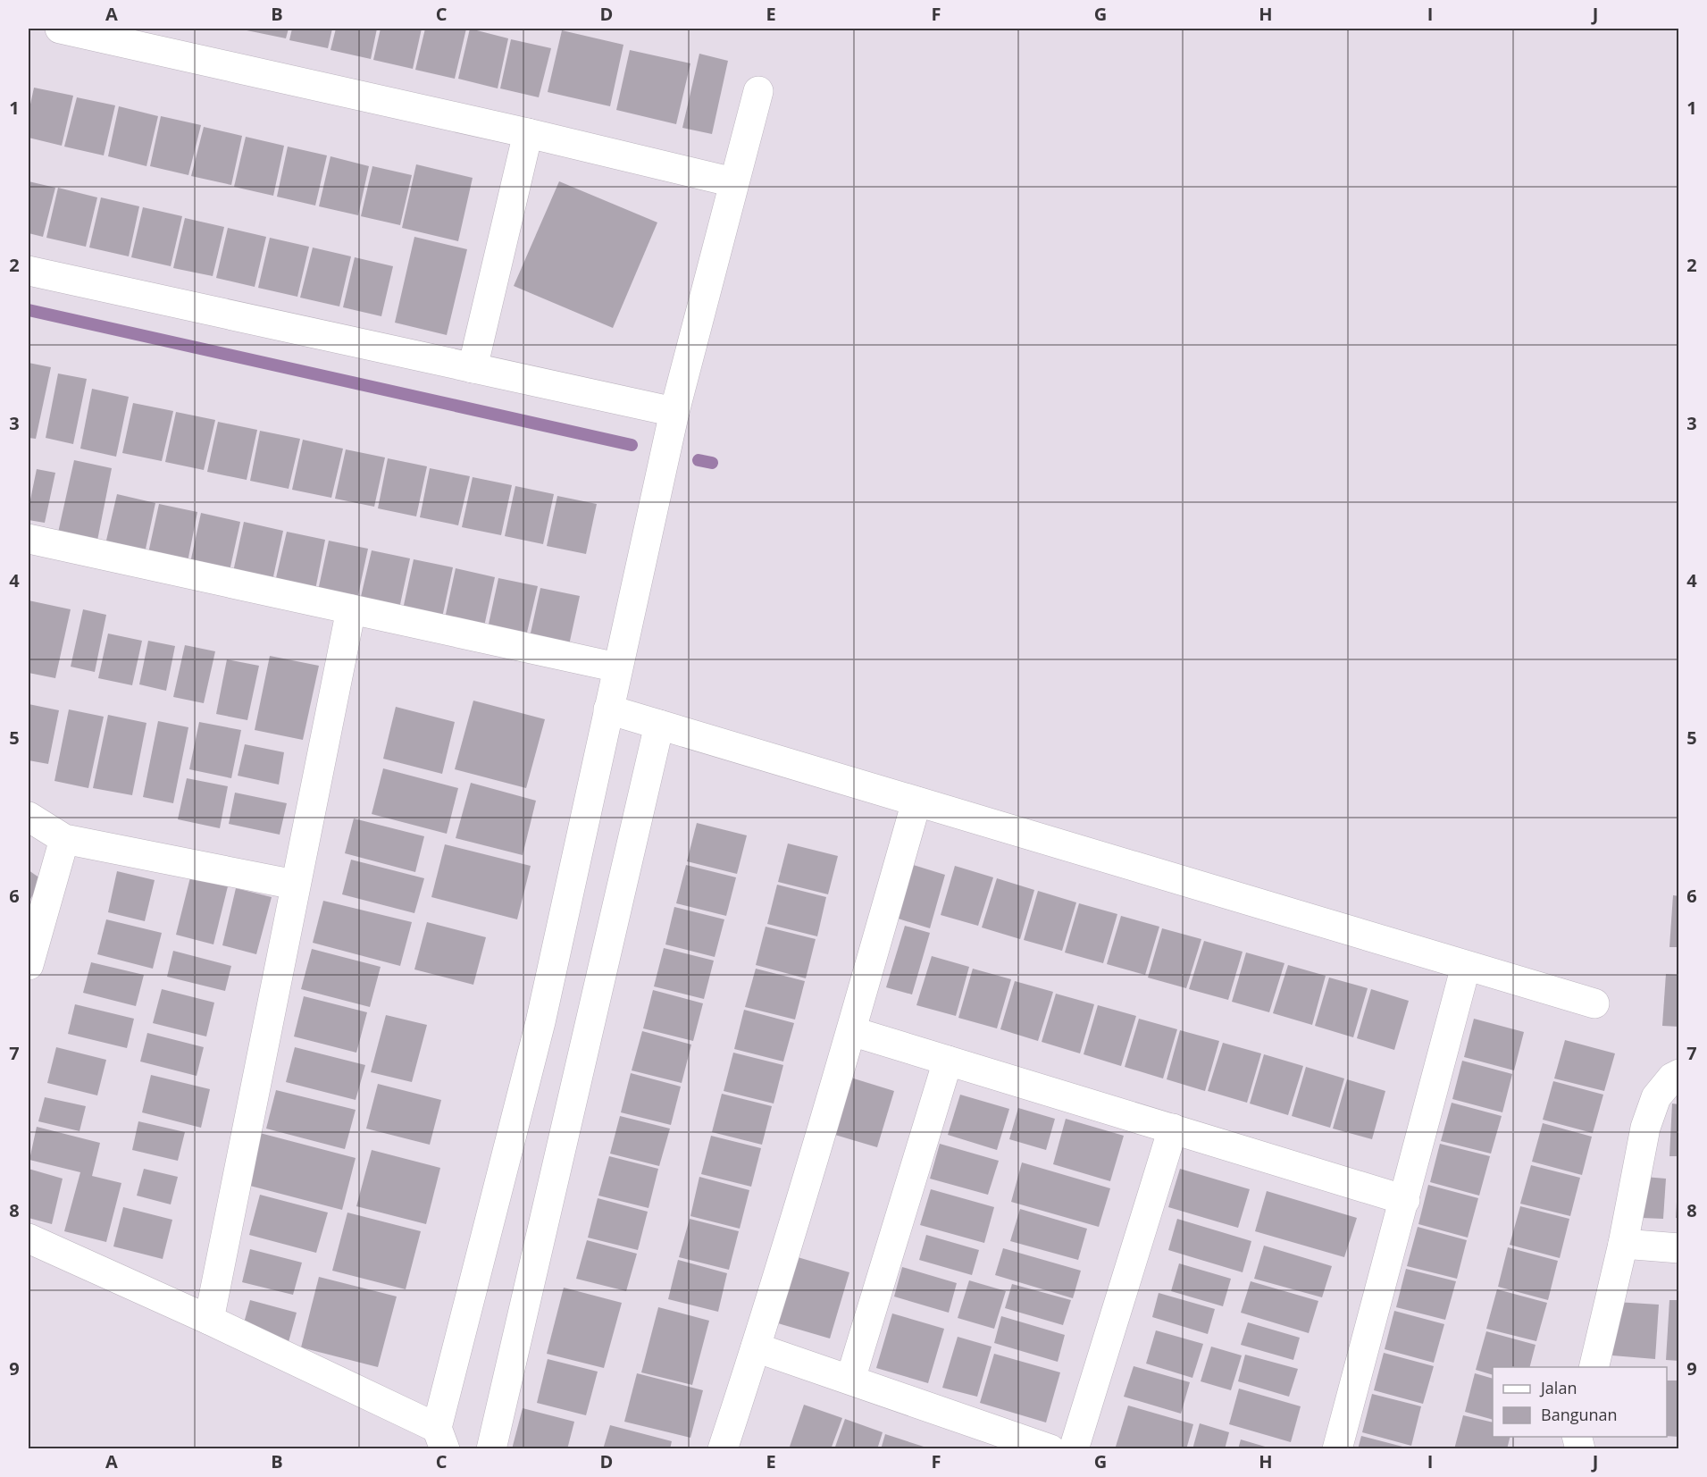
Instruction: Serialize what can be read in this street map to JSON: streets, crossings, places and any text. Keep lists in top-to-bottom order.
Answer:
{
  "legend": ["Jalan", "Bangunan"],
  "grid": {
    "columns": [
      "A",
      "B",
      "C",
      "D",
      "E",
      "F",
      "G",
      "H",
      "I",
      "J"
    ],
    "rows": [
      "1",
      "2",
      "3",
      "4",
      "5",
      "6",
      "7",
      "8",
      "9"
    ]
  }
}
